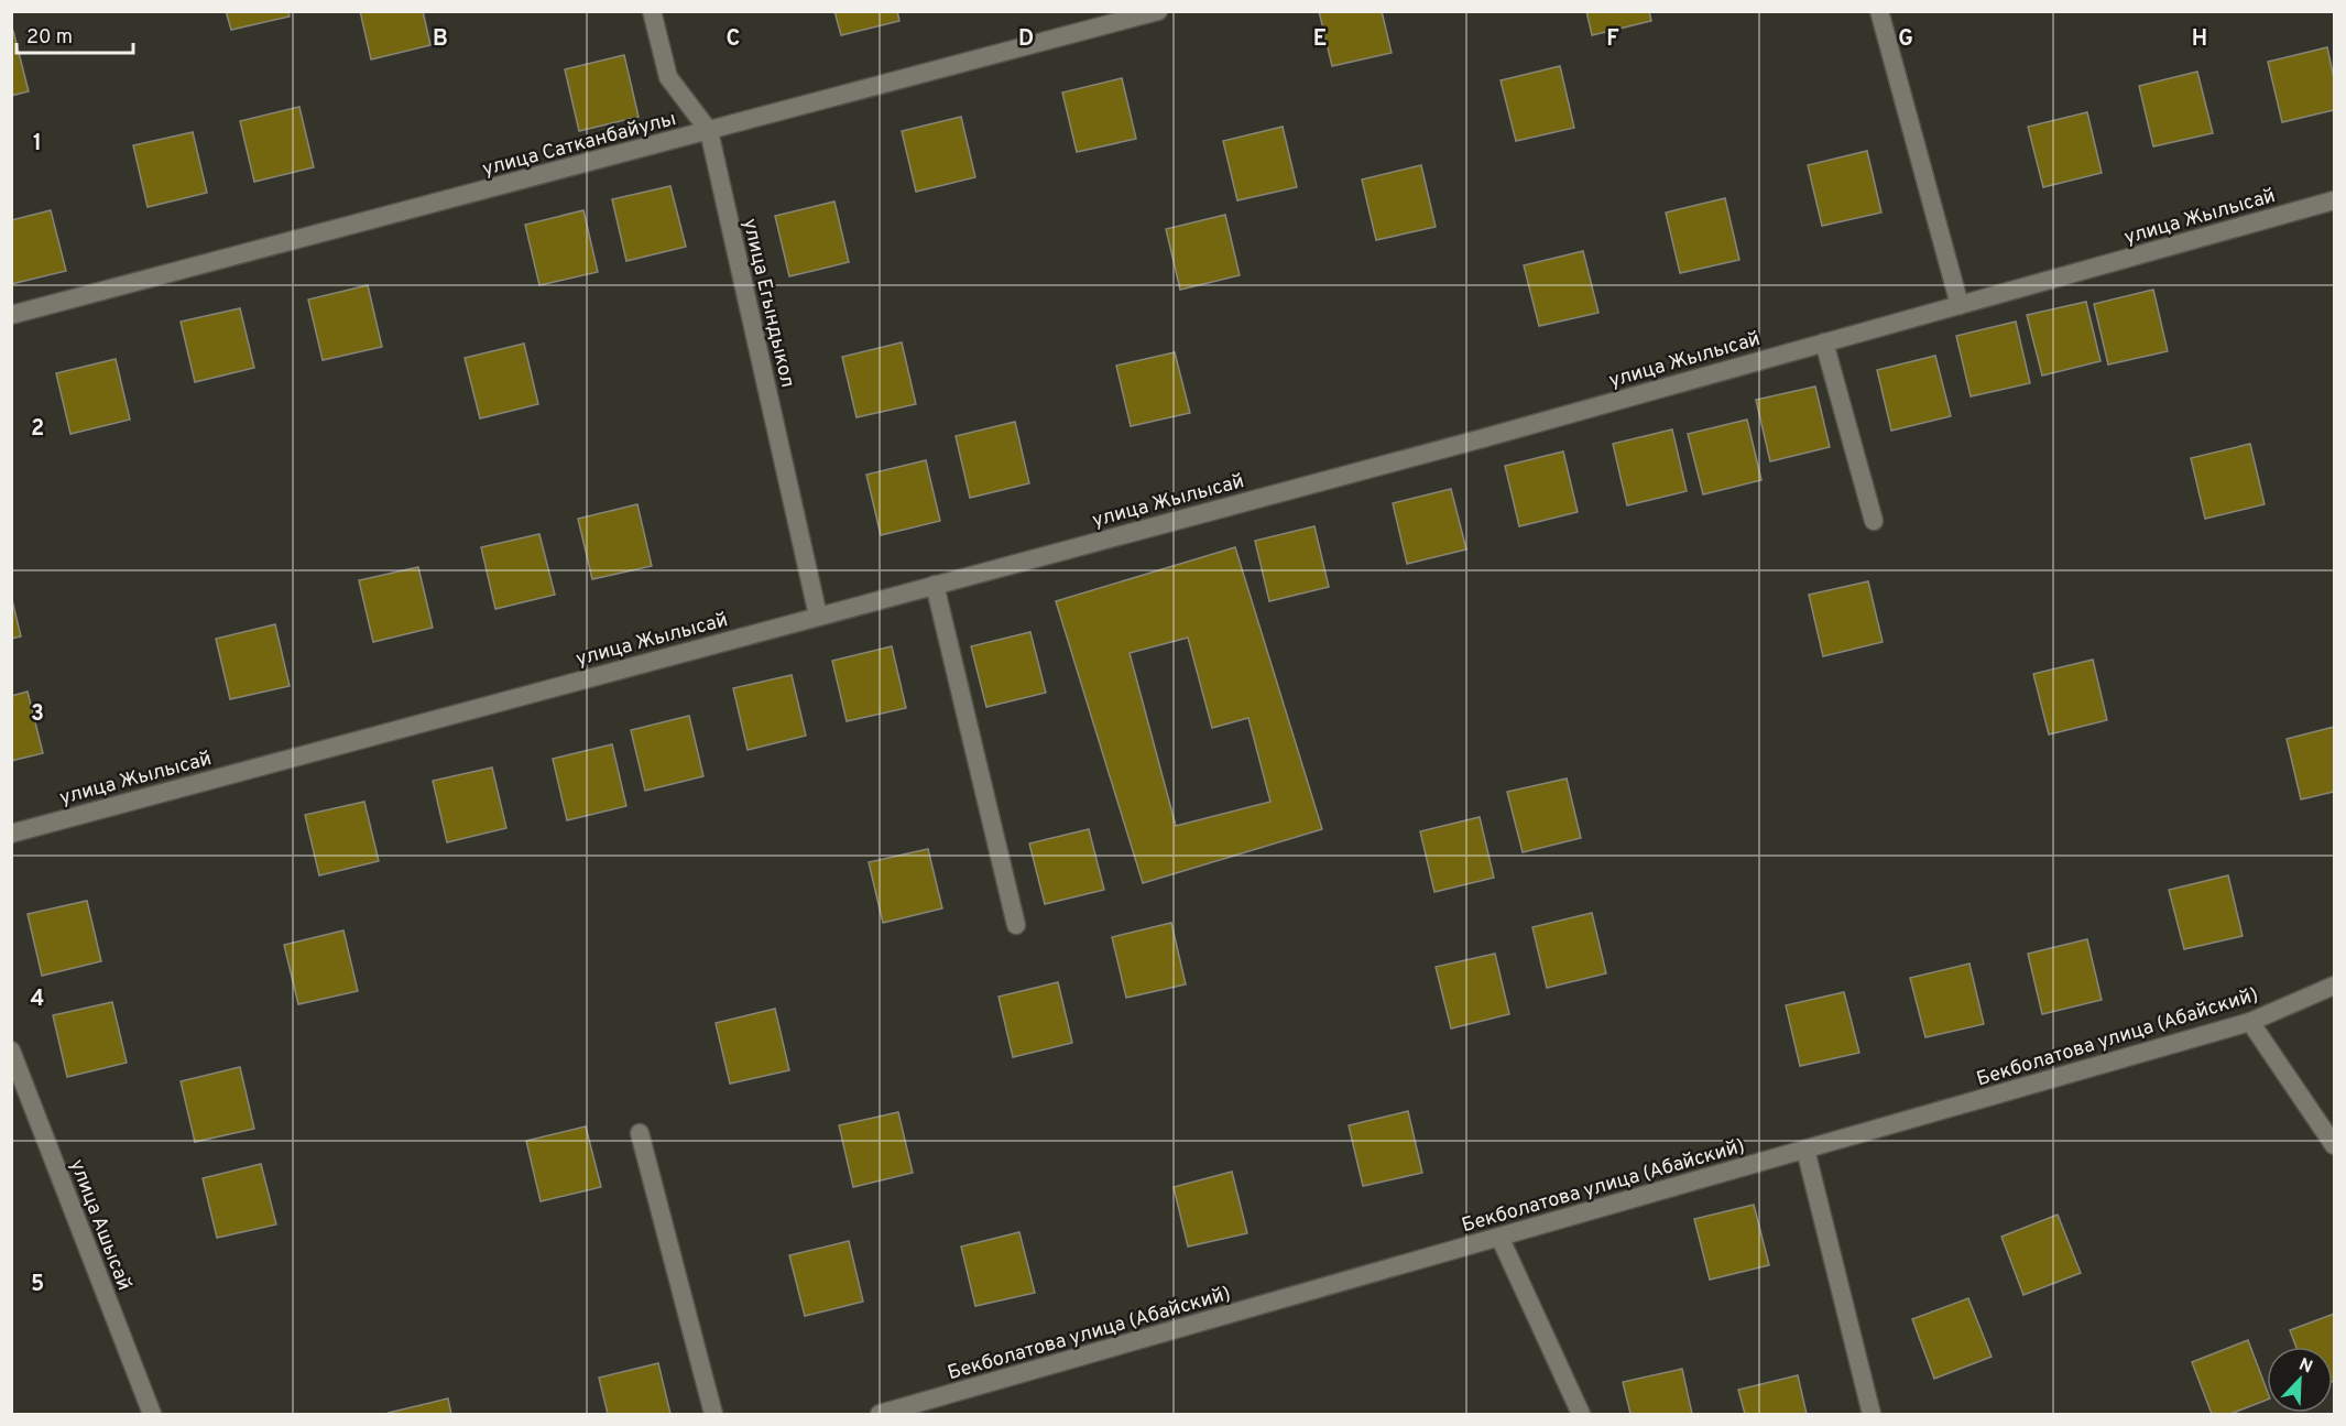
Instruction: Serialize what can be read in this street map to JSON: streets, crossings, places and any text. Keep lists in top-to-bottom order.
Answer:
{
  "streets": {
    "street": [
      "улица Сатканбайулы",
      "улица Жылысай",
      "улица Егындыкол",
      "Бекболатова улица (Абайский)",
      "улица Ашысай"
    ]
  },
  "crossings": [
    ["улица Сатканбайулы", "улица Егындыкол"],
    ["улица Жылысай", "улица Егындыкол"]
  ],
  "scale_bar": "20 m",
  "north": "top right",
  "grid": {
    "columns": [
      "B",
      "C",
      "D",
      "E",
      "F",
      "G",
      "H"
    ],
    "rows": [
      "1",
      "2",
      "3",
      "4",
      "5"
    ]
  }
}
